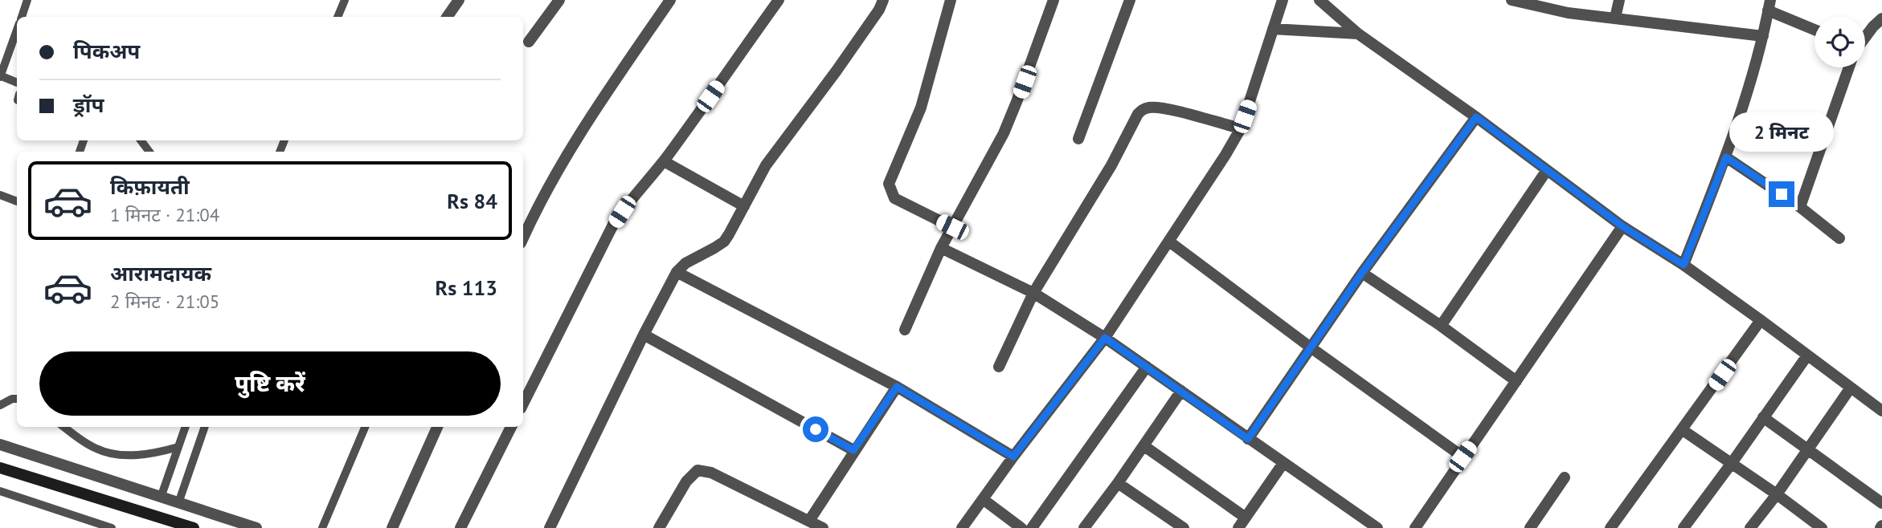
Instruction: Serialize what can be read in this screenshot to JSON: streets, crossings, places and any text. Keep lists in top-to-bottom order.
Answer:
{
  "page": {
    "banner": ["पिकअप", "ड्रॉप"],
    "bubble": "2 मिनट",
    "list": [
      {
        "name": "किफ़ायती",
        "note": "1 मिनट · 21:04",
        "value": "Rs 84"
      },
      {
        "name": "आरामदायक",
        "note": "2 मिनट · 21:05",
        "value": "Rs 113"
      }
    ],
    "buttons": "पुष्टि करें"
  }
}
